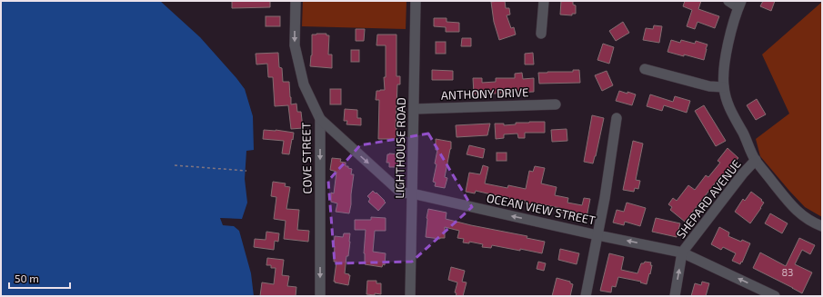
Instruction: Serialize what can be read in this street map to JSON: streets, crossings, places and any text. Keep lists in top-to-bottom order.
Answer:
{
  "streets": {
    "street": [
      "ANTHONY DRIVE",
      "LIGHTHOUSE ROAD",
      "COVE STREET",
      "SHEPARD AVENUE",
      "OCEAN VIEW STREET"
    ]
  },
  "crossings": [
    ["ANTHONY DRIVE", "LIGHTHOUSE ROAD"],
    ["LIGHTHOUSE ROAD", "OCEAN VIEW STREET"],
    ["COVE STREET", "OCEAN VIEW STREET"],
    ["SHEPARD AVENUE", "OCEAN VIEW STREET"]
  ],
  "one_way": ["COVE STREET"],
  "house_numbers": ["83"],
  "scale_bar": "50 m"
}
